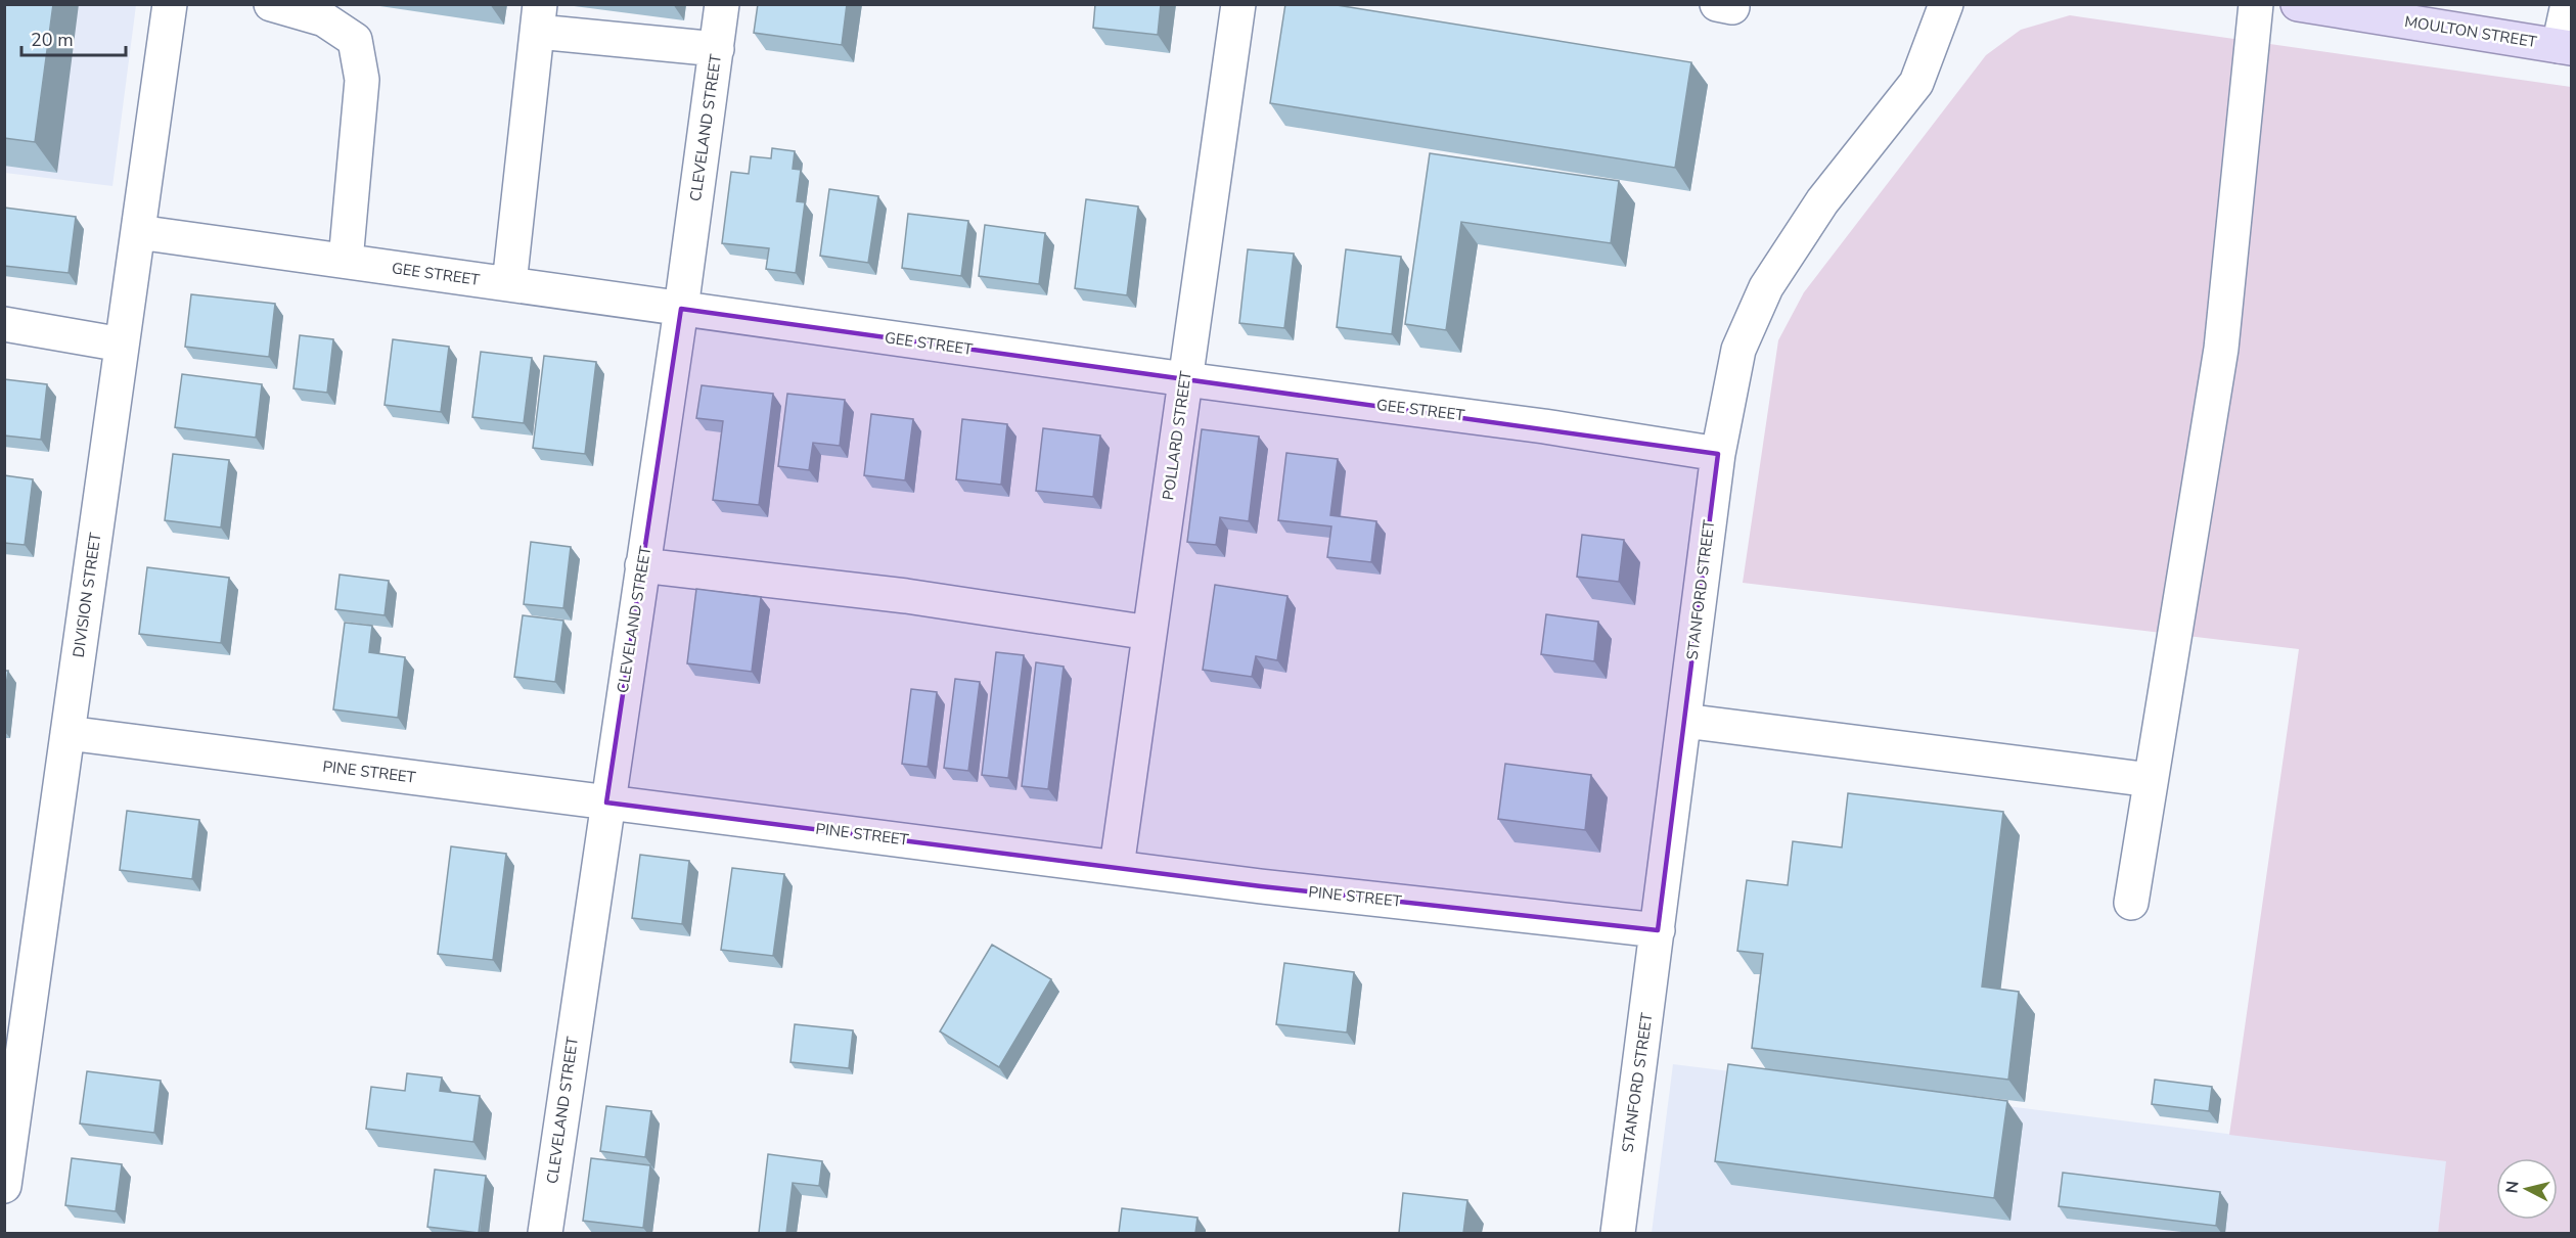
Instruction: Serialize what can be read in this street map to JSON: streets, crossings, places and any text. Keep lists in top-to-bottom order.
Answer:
{
  "streets": {
    "main road": ["MOULTON STREET"],
    "street": [
      "CLEVELAND STREET",
      "GEE STREET",
      "POLLARD STREET",
      "STANFORD STREET",
      "DIVISION STREET",
      "PINE STREET"
    ]
  },
  "crossings": [
    ["CLEVELAND STREET", "GEE STREET"],
    ["CLEVELAND STREET", "PINE STREET"],
    ["GEE STREET", "POLLARD STREET"],
    ["GEE STREET", "STANFORD STREET"],
    ["GEE STREET", "DIVISION STREET"],
    ["POLLARD STREET", "PINE STREET"],
    ["STANFORD STREET", "PINE STREET"],
    ["DIVISION STREET", "PINE STREET"]
  ],
  "scale_bar": "20 m",
  "north": "left"
}
